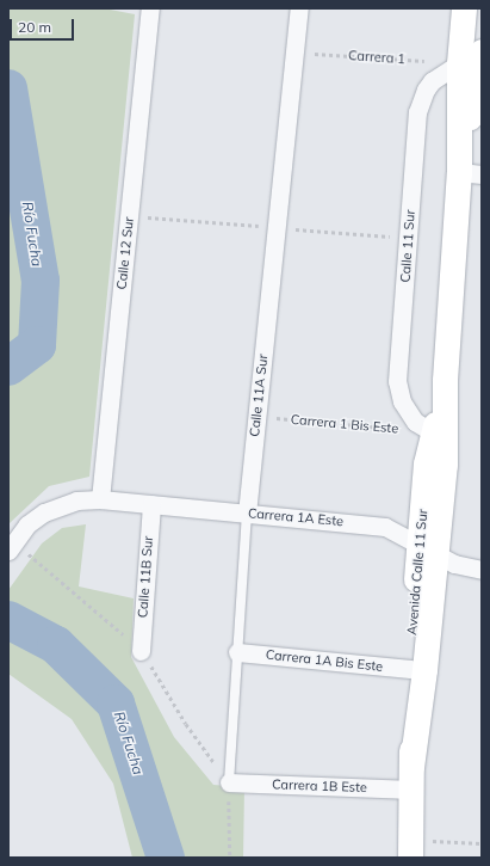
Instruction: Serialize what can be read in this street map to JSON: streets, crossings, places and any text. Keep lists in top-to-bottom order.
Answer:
{
  "streets": {
    "main road": ["Avenida Calle 11 Sur"],
    "street": [
      "Calle 11 Sur",
      "Calle 12 Sur",
      "Calle 11A Sur",
      "Carrera 1A Este",
      "Calle 11B Sur",
      "Carrera 1A Bis Este",
      "Carrera 1B Este"
    ],
    "path": ["Carrera 1", "Carrera 1 Bis Este"]
  },
  "crossings": [
    ["Carrera 1", "Calle 11 Sur"],
    ["Carrera 1", "Calle 11A Sur"],
    ["Carrera 1", "Avenida Calle 11 Sur"],
    ["Calle 11 Sur", "Carrera 1 Bis Este"],
    ["Calle 11 Sur", "Avenida Calle 11 Sur"],
    ["Calle 12 Sur", "Carrera 1A Este"],
    ["Calle 11A Sur", "Carrera 1 Bis Este"],
    ["Calle 11A Sur", "Carrera 1A Este"],
    ["Calle 11A Sur", "Carrera 1A Bis Este"],
    ["Calle 11A Sur", "Carrera 1B Este"],
    ["Carrera 1 Bis Este", "Avenida Calle 11 Sur"],
    ["Carrera 1A Este", "Avenida Calle 11 Sur"],
    ["Carrera 1A Este", "Calle 11B Sur"],
    ["Avenida Calle 11 Sur", "Carrera 1A Bis Este"],
    ["Avenida Calle 11 Sur", "Carrera 1B Este"]
  ],
  "water": ["Río Fucha"],
  "scale_bar": "20 m"
}
